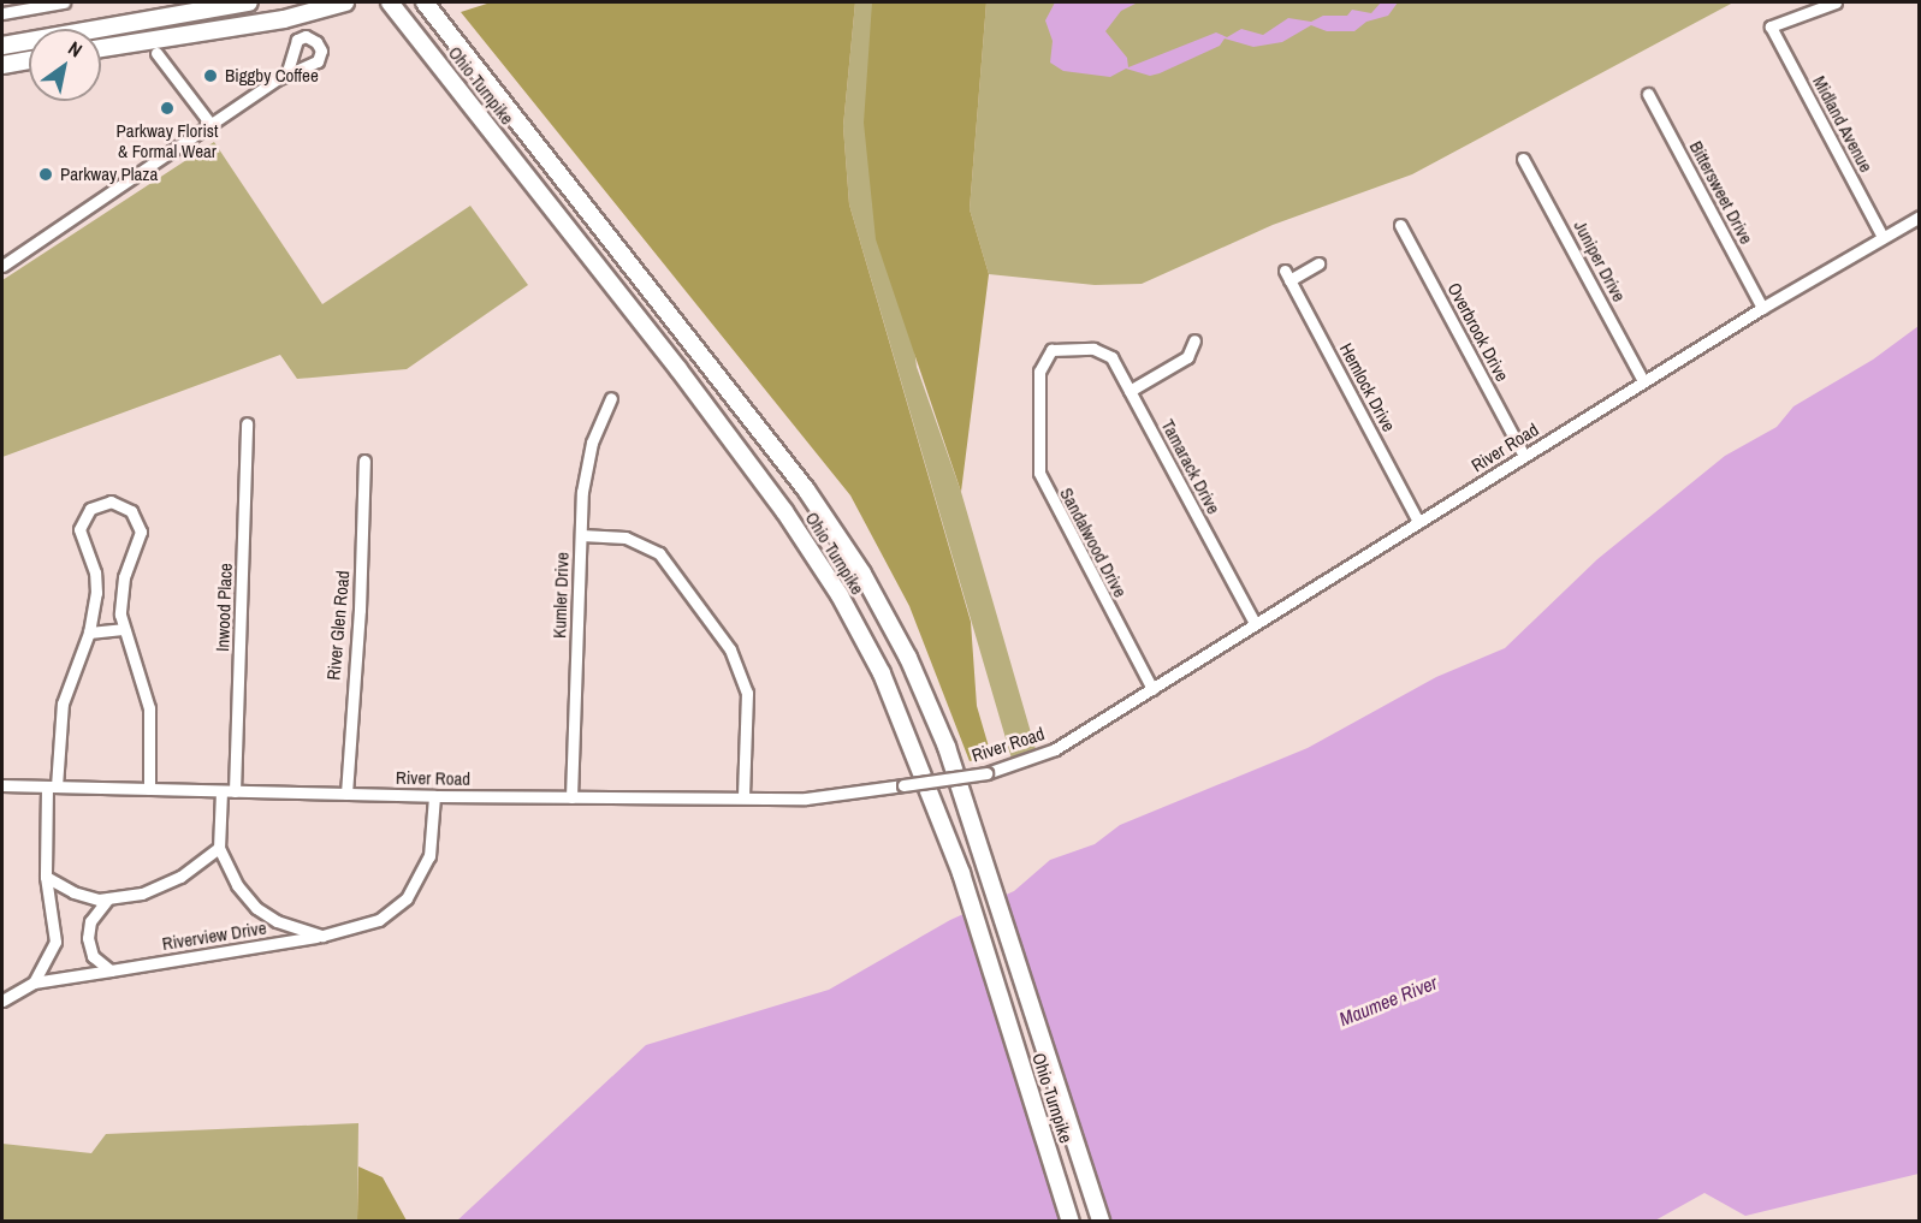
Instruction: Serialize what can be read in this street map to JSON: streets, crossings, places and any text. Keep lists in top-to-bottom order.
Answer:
{
  "streets": {
    "highway": ["Ohio Turnpike"],
    "street": [
      "Midland Avenue",
      "Bittersweet Drive",
      "Juniper Drive",
      "Overbrook Drive",
      "Hemlock Drive",
      "River Road",
      "Tamarack Drive",
      "Sandalwood Drive",
      "Kumler Drive",
      "Inwood Place",
      "River Glen Road",
      "Riverview Drive"
    ]
  },
  "crossings": [
    ["Midland Avenue", "River Road"],
    ["Bittersweet Drive", "River Road"],
    ["Juniper Drive", "River Road"],
    ["Overbrook Drive", "River Road"],
    ["Hemlock Drive", "River Road"],
    ["River Road", "Tamarack Drive"],
    ["River Road", "Sandalwood Drive"],
    ["River Road", "Kumler Drive"],
    ["River Road", "Inwood Place"],
    ["River Road", "River Glen Road"],
    ["River Road", "Riverview Drive"],
    ["Tamarack Drive", "Sandalwood Drive"]
  ],
  "water": ["Maumee River"],
  "places": ["Biggby Coffee", "Parkway Florist & Formal Wear", "Parkway Plaza"],
  "north": "top right"
}
